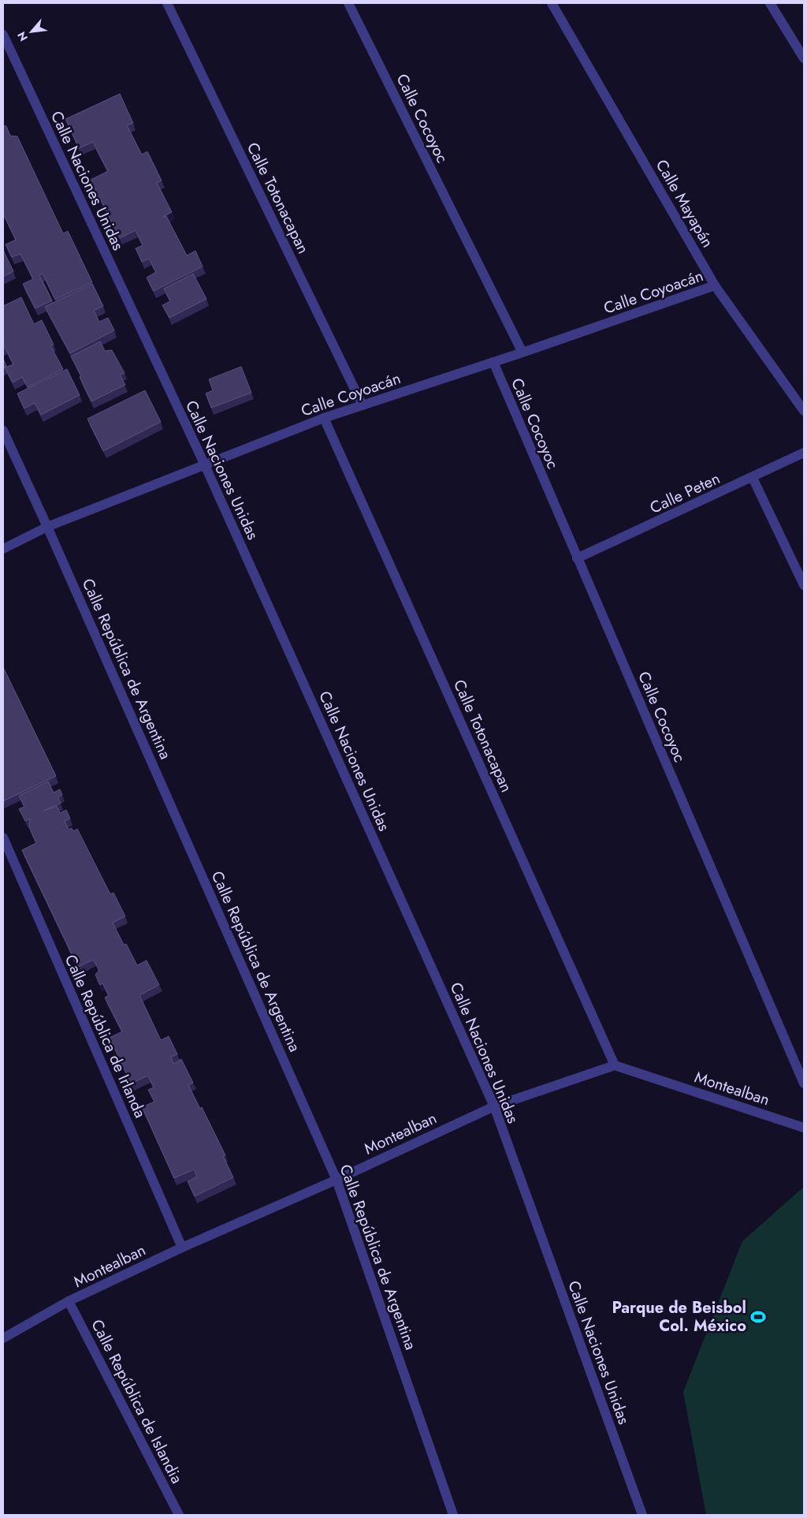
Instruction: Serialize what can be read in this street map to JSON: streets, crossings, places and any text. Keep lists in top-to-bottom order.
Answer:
{
  "streets": {
    "street": [
      "Calle Cocoyoc",
      "Calle Naciones Unidas",
      "Calle Totonacapan",
      "Calle Mayapán",
      "Calle Coyoacán",
      "Calle Peten",
      "Calle República de Argentina",
      "Calle República de Irlanda",
      "Montealban",
      "Calle República de Islandia"
    ]
  },
  "crossings": [
    ["Calle Cocoyoc", "Calle Coyoacán"],
    ["Calle Cocoyoc", "Calle Peten"],
    ["Calle Naciones Unidas", "Calle Coyoacán"],
    ["Calle Naciones Unidas", "Montealban"],
    ["Calle Totonacapan", "Calle Coyoacán"],
    ["Calle Totonacapan", "Montealban"],
    ["Calle Mayapán", "Calle Coyoacán"],
    ["Calle Coyoacán", "Calle República de Argentina"],
    ["Calle República de Argentina", "Montealban"],
    ["Calle República de Irlanda", "Montealban"],
    ["Montealban", "Calle República de Islandia"]
  ],
  "places": {
    "sports": ["Parque de Beisbol Col. México"]
  },
  "north": "bottom left"
}
